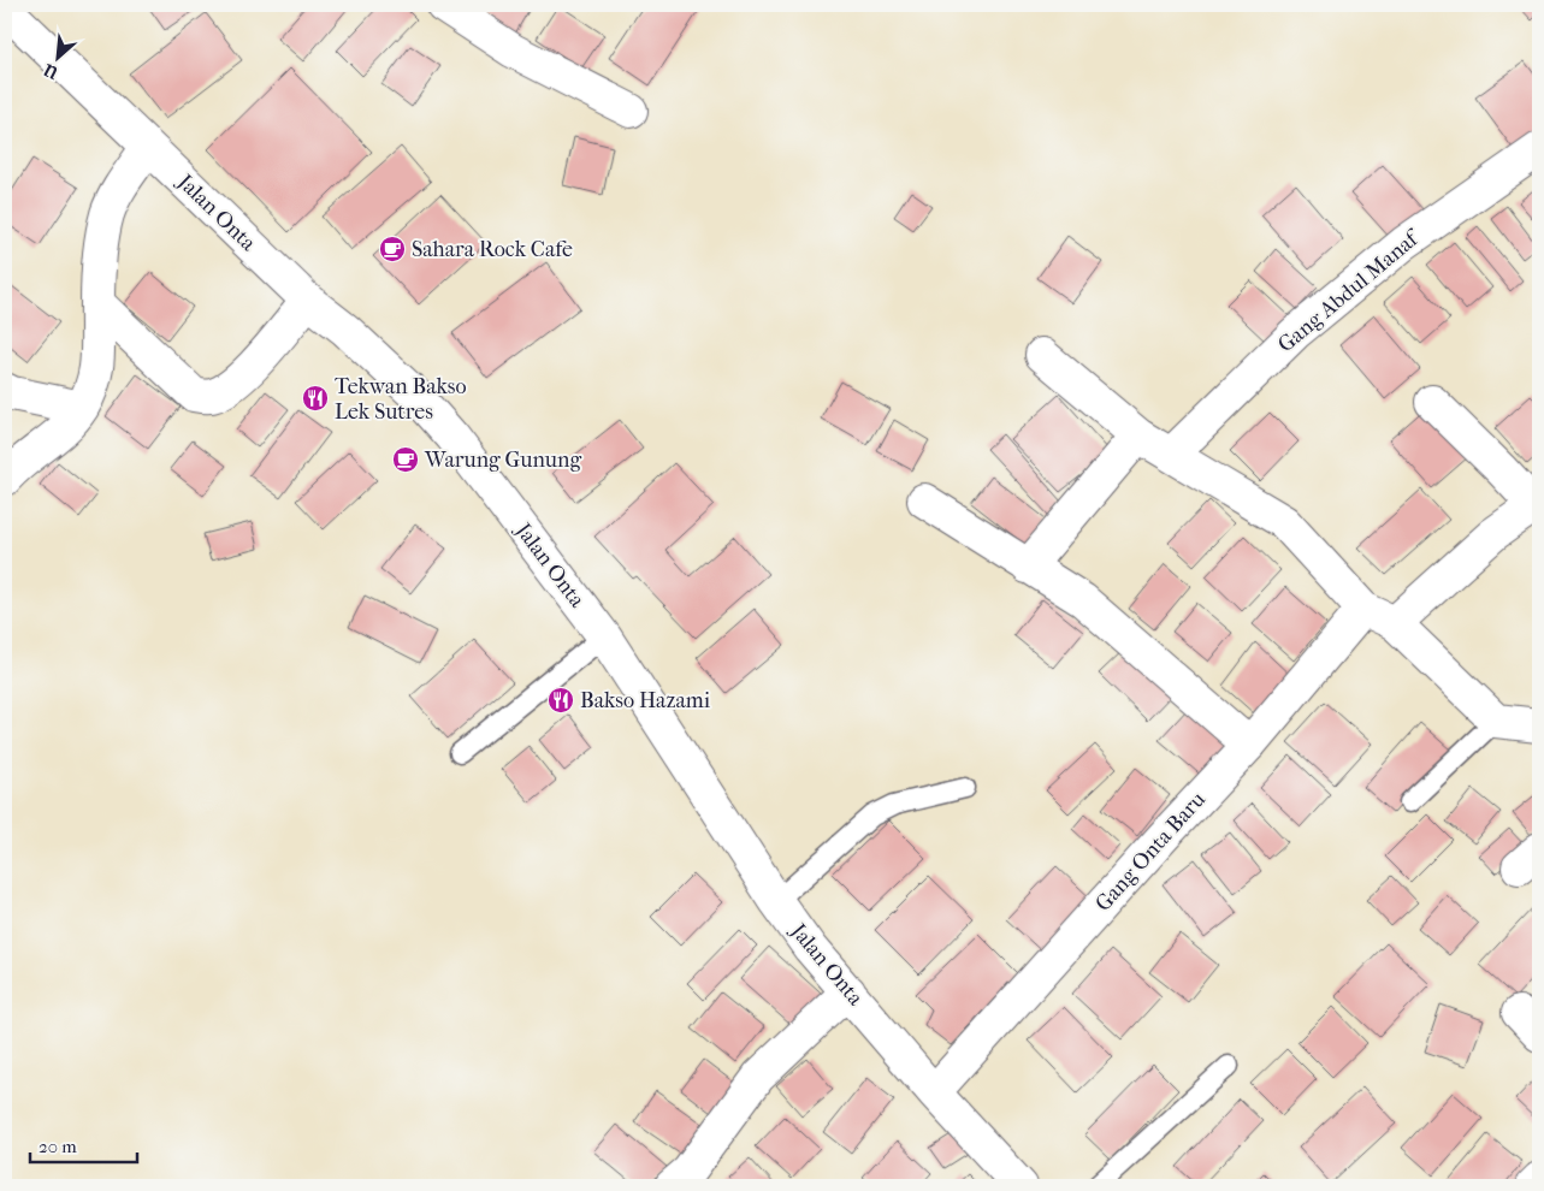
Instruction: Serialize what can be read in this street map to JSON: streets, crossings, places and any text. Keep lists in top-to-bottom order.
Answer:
{
  "streets": {
    "street": ["Jalan Onta", "Gang Abdul Manaf", "Gang Onta Baru"]
  },
  "crossings": [
    ["Jalan Onta", "Gang Onta Baru"]
  ],
  "places": {
    "cafe": ["Sahara Rock Cafe", "Warung Gunung"],
    "restaurant": ["Tekwan Bakso Lek Sutres", "Bakso Hazami"]
  },
  "scale_bar": "20 m",
  "north": "bottom left"
}
